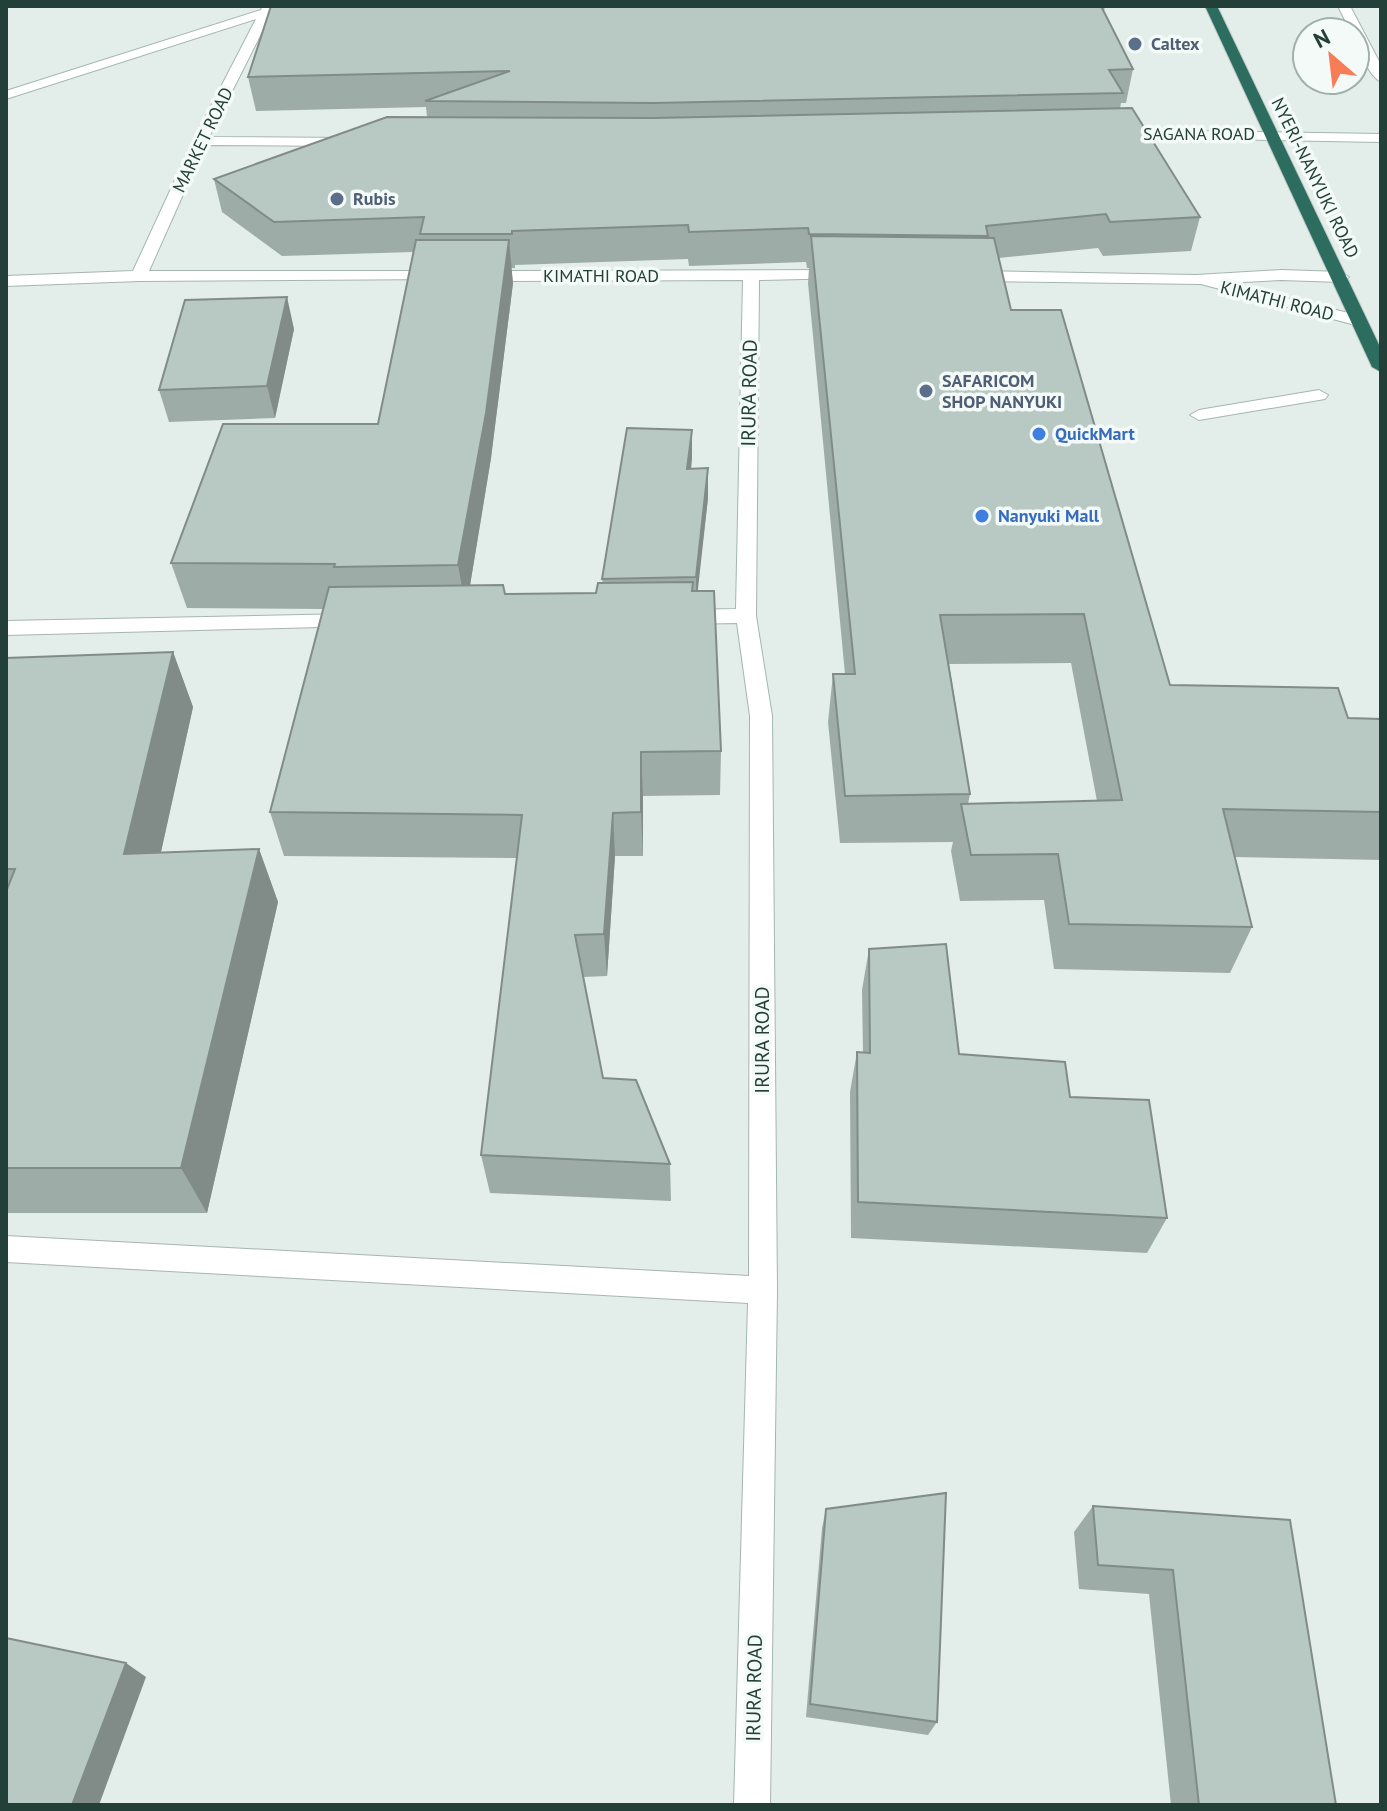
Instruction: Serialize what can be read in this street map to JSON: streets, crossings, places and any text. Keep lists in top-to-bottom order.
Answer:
{
  "streets": {
    "highway": ["NYERI-NANYUKI ROAD"],
    "street": [
      "SAGANA ROAD",
      "MARKET ROAD",
      "KIMATHI ROAD",
      "IRURA ROAD"
    ]
  },
  "crossings": [
    ["SAGANA ROAD", "NYERI-NANYUKI ROAD"],
    ["MARKET ROAD", "KIMATHI ROAD"],
    ["NYERI-NANYUKI ROAD", "KIMATHI ROAD"],
    ["KIMATHI ROAD", "IRURA ROAD"]
  ],
  "places": [
    "Caltex",
    "Rubis",
    "SAFARICOM SHOP NANYUKI",
    "QuickMart",
    "Nanyuki Mall"
  ],
  "north": "top left"
}
